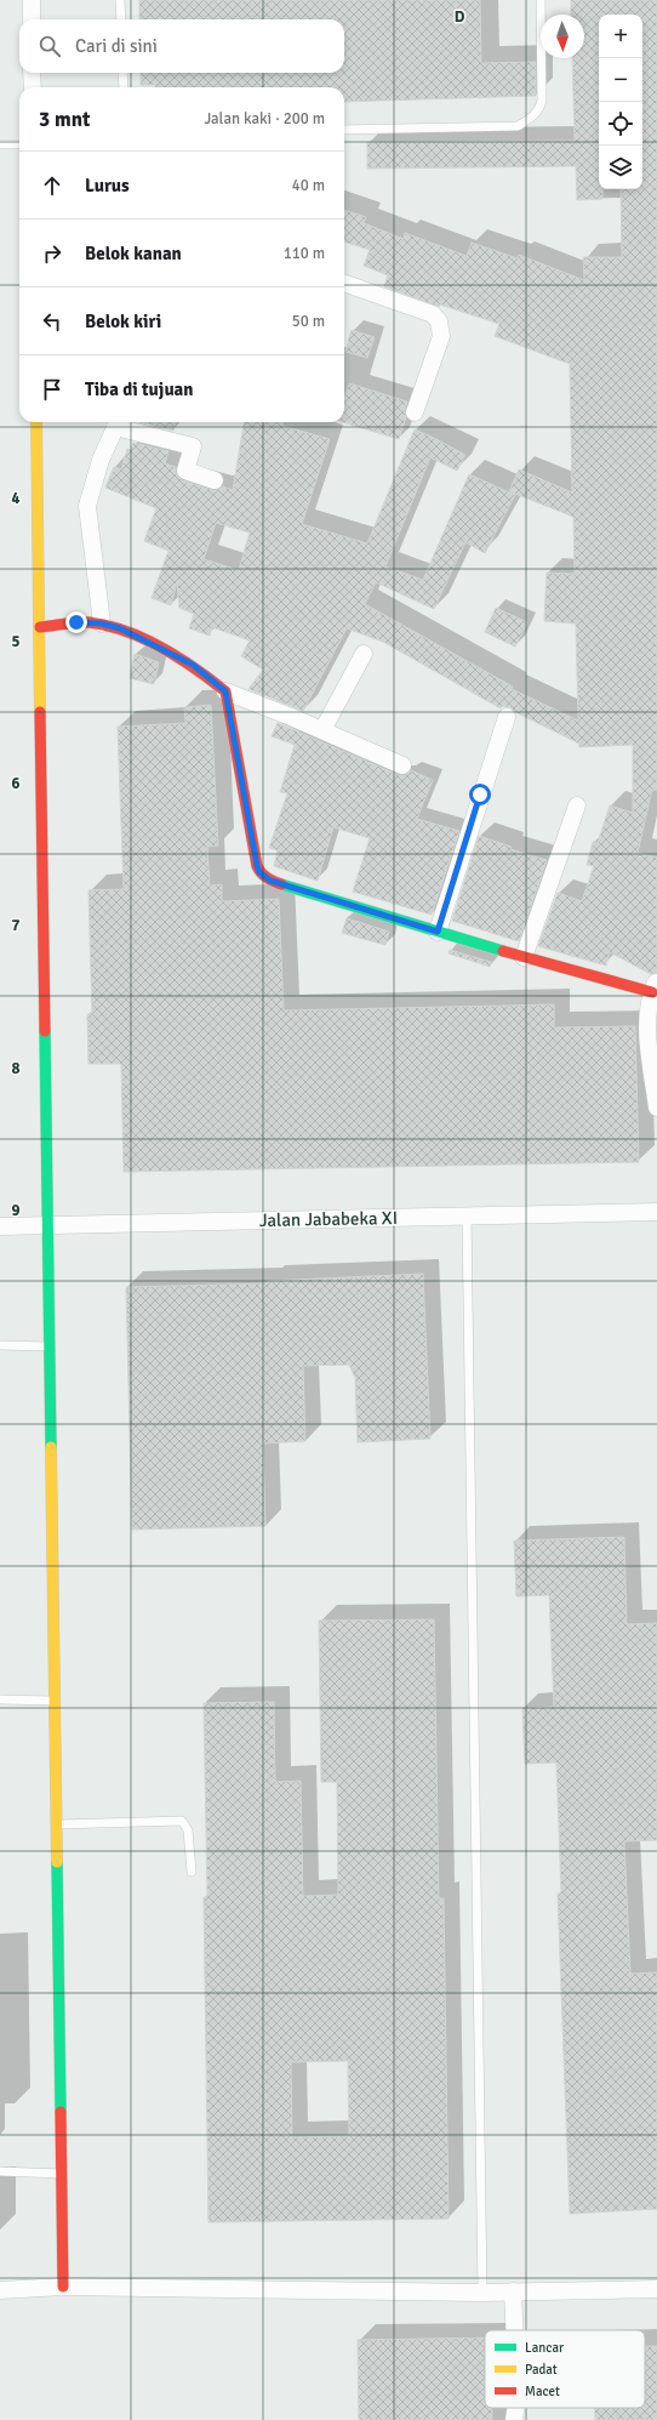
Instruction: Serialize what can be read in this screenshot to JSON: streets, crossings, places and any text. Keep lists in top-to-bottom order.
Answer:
{
  "streets": {
    "street": ["Jalan Jababeka XI"]
  },
  "legend": ["Lancar", "Padat", "Macet"],
  "north": "bottom",
  "page": {
    "map_buttons": ["+", "−"],
    "search": "Cari di sini",
    "heading": ["3 mnt", "Jalan kaki · 200 m"],
    "list": [
      ["Lurus", "40 m"],
      ["Belok kanan", "110 m"],
      ["Belok kiri", "50 m"],
      "Tiba di tujuan"
    ]
  },
  "grid": {
    "columns": ["D"],
    "rows": [
      "4",
      "5",
      "6",
      "7",
      "8",
      "9"
    ]
  }
}
